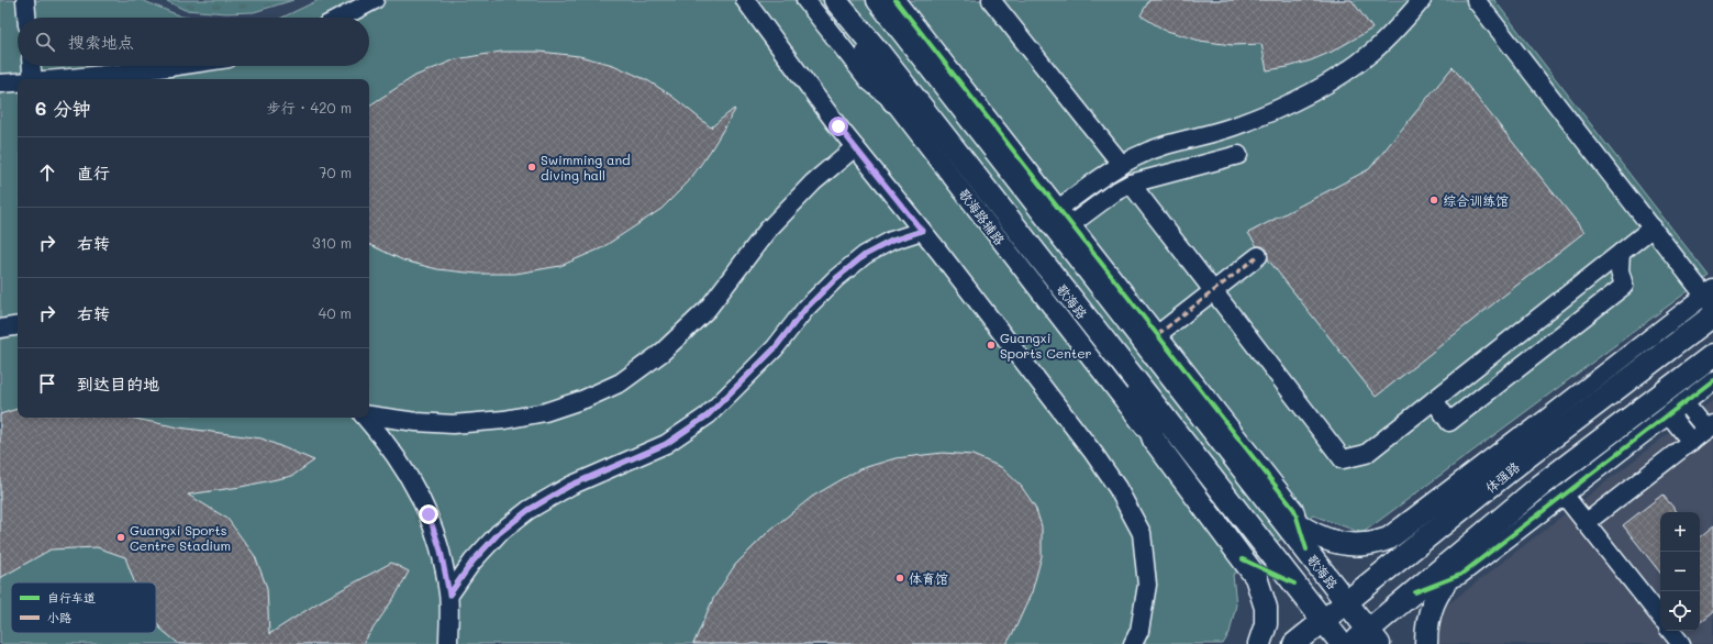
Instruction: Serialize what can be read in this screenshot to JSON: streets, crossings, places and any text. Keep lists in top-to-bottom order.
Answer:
{
  "streets": {
    "main road": ["歌海路", "体强路"],
    "street": ["歌海路辅路"]
  },
  "crossings": [
    ["歌海路", "体强路"]
  ],
  "places": [
    "Swimming and diving hall",
    "综合训练馆",
    "Guangxi Sports Center",
    "Guangxi Sports Centre Stadium",
    "体育馆"
  ],
  "legend": ["自行车道", "小路"],
  "page": {
    "search": "搜索地点",
    "heading": ["6 分钟", "步行 · 420 m"],
    "list": [
      ["直行", "70 m"],
      ["右转", "310 m"],
      ["右转", "40 m"],
      "到达目的地"
    ],
    "map_buttons": ["+", "−"]
  }
}
